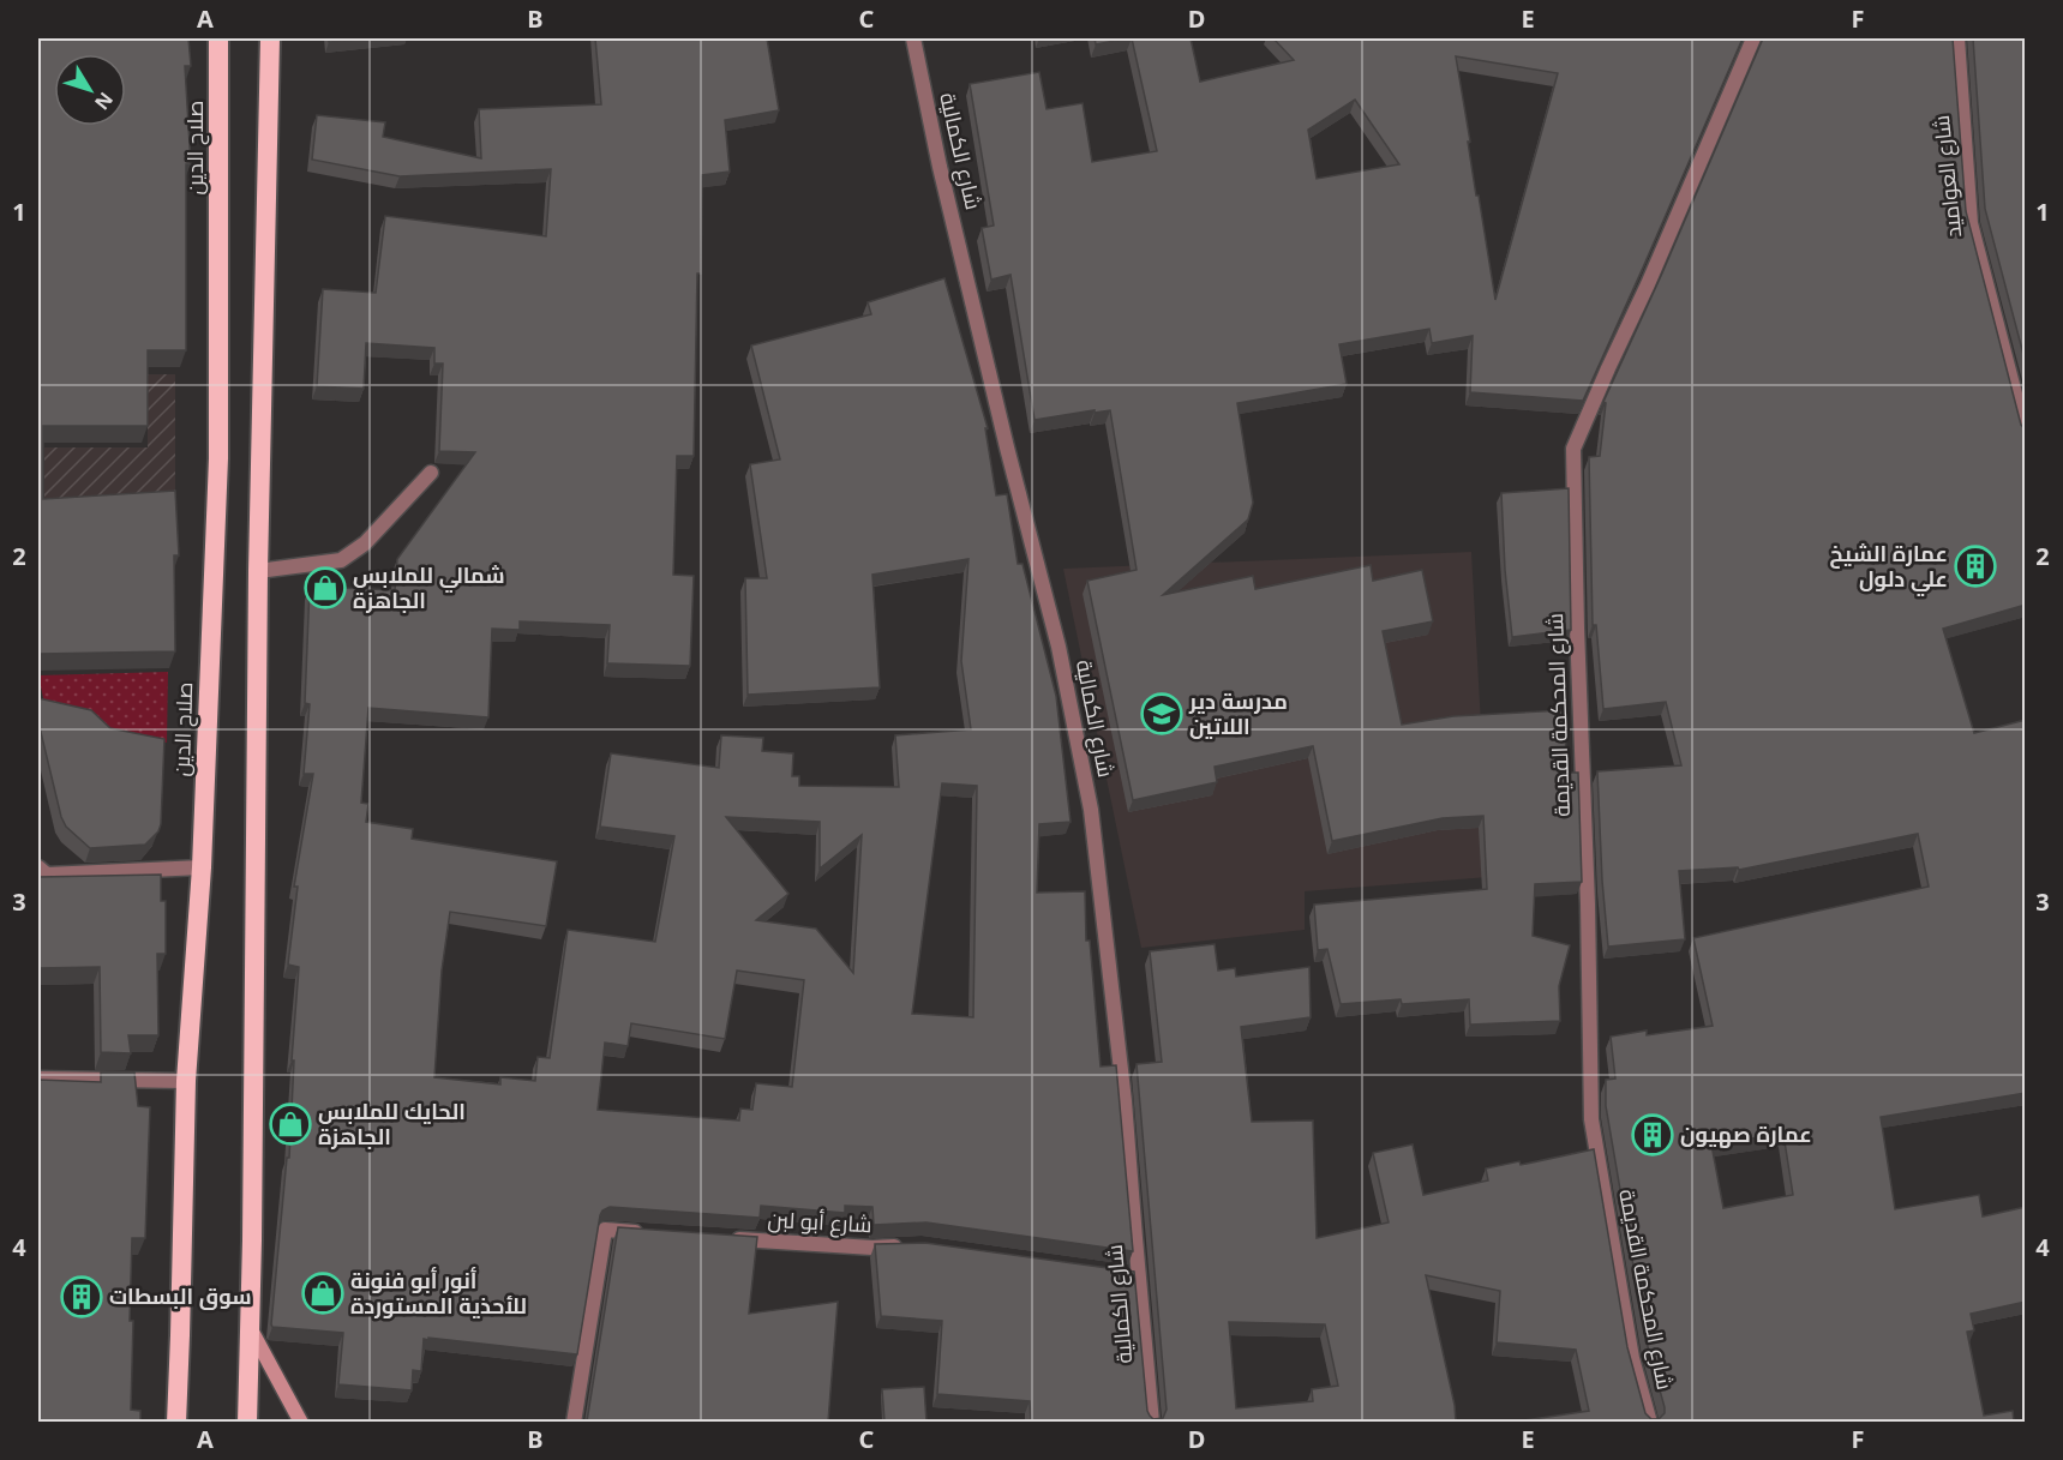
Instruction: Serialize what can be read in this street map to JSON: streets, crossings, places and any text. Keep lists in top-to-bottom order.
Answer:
{
  "streets": {
    "highway": ["صلاح الدين"],
    "street": [
      "شارع الكمالية",
      "شارع العواميد",
      "شارع المحكمة القديمة",
      "شارع أبو لبن"
    ]
  },
  "places": {
    "building": ["عمارة الشيخ علي دلول", "عمارة صهيون", "سوق البسطات"],
    "shop": ["شمالي للملابس الجاهزة", "الحايك للملابس الجاهزة", "أنور أبو فنونة للأحذية المستوردة"],
    "school or university": ["مدرسة دير اللاتين"]
  },
  "north": "bottom right",
  "grid": {
    "columns": [
      "A",
      "B",
      "C",
      "D",
      "E",
      "F"
    ],
    "rows": [
      "1",
      "2",
      "3",
      "4"
    ]
  }
}
